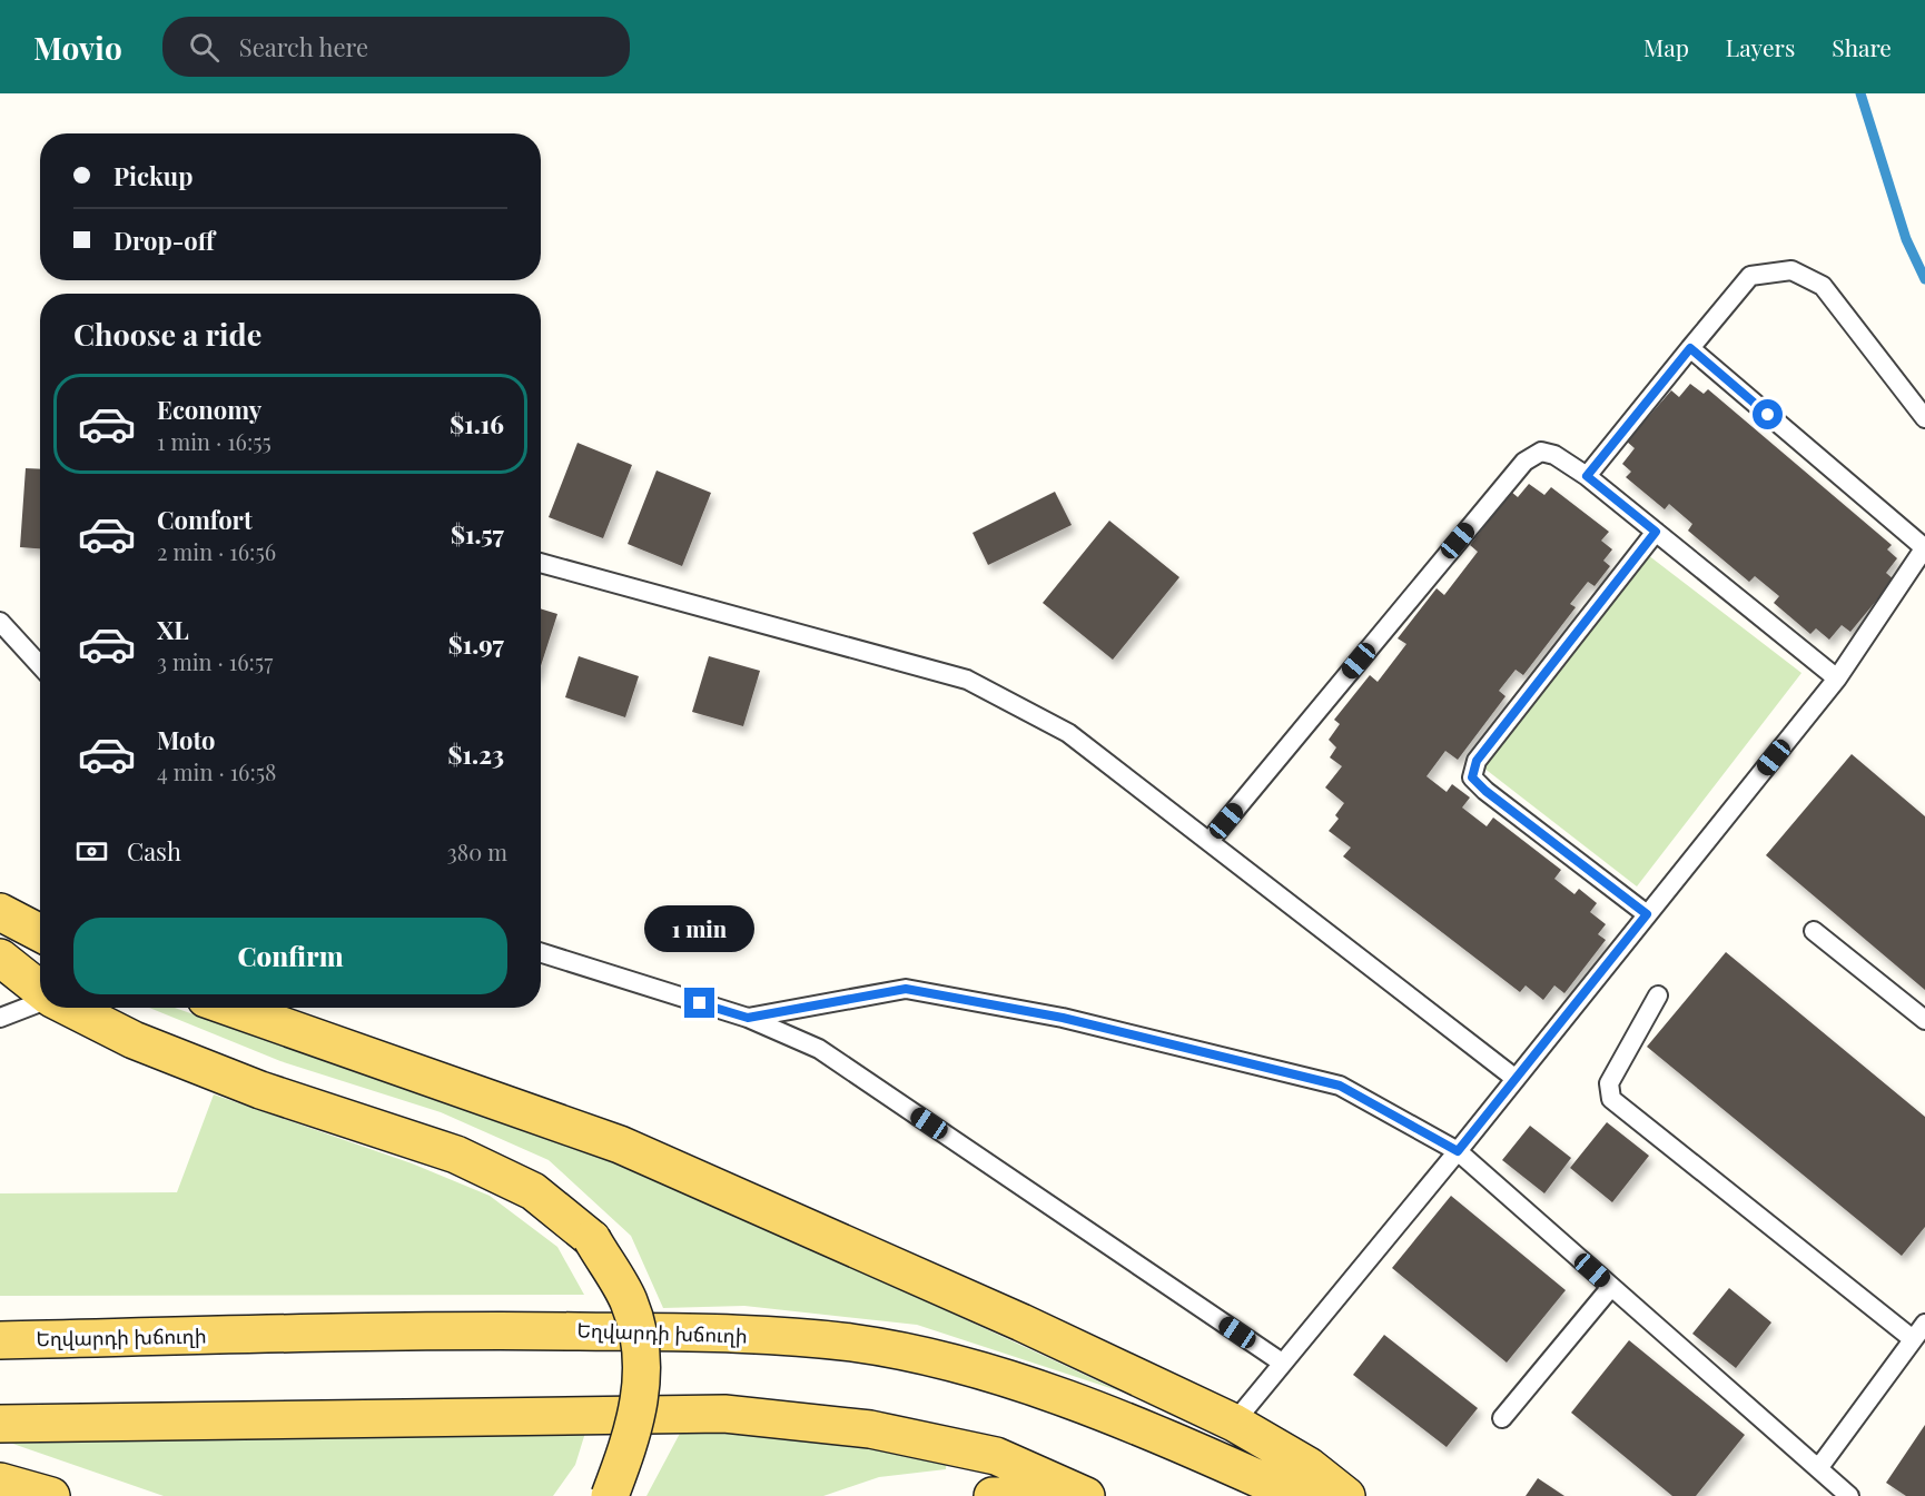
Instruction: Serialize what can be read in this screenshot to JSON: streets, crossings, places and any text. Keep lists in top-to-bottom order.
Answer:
{
  "streets": {
    "main road": ["Եղվարդի խճուղի"]
  },
  "page": {
    "header": "Movio",
    "search": "Search here",
    "nav": ["Map", "Layers", "Share"],
    "banner": ["Pickup", "Drop-off"],
    "heading": "Choose a ride",
    "list": [
      {
        "name": "Economy",
        "note": "1 min · 16:55",
        "value": "$1.16"
      },
      {
        "name": "Comfort",
        "note": "2 min · 16:56",
        "value": "$1.57"
      },
      {
        "name": "XL",
        "note": "3 min · 16:57",
        "value": "$1.97"
      },
      {
        "name": "Moto",
        "note": "4 min · 16:58",
        "value": "$1.23"
      }
    ],
    "pay": ["Cash", "380 m"],
    "buttons": "Confirm",
    "bubble": "1 min"
  }
}
